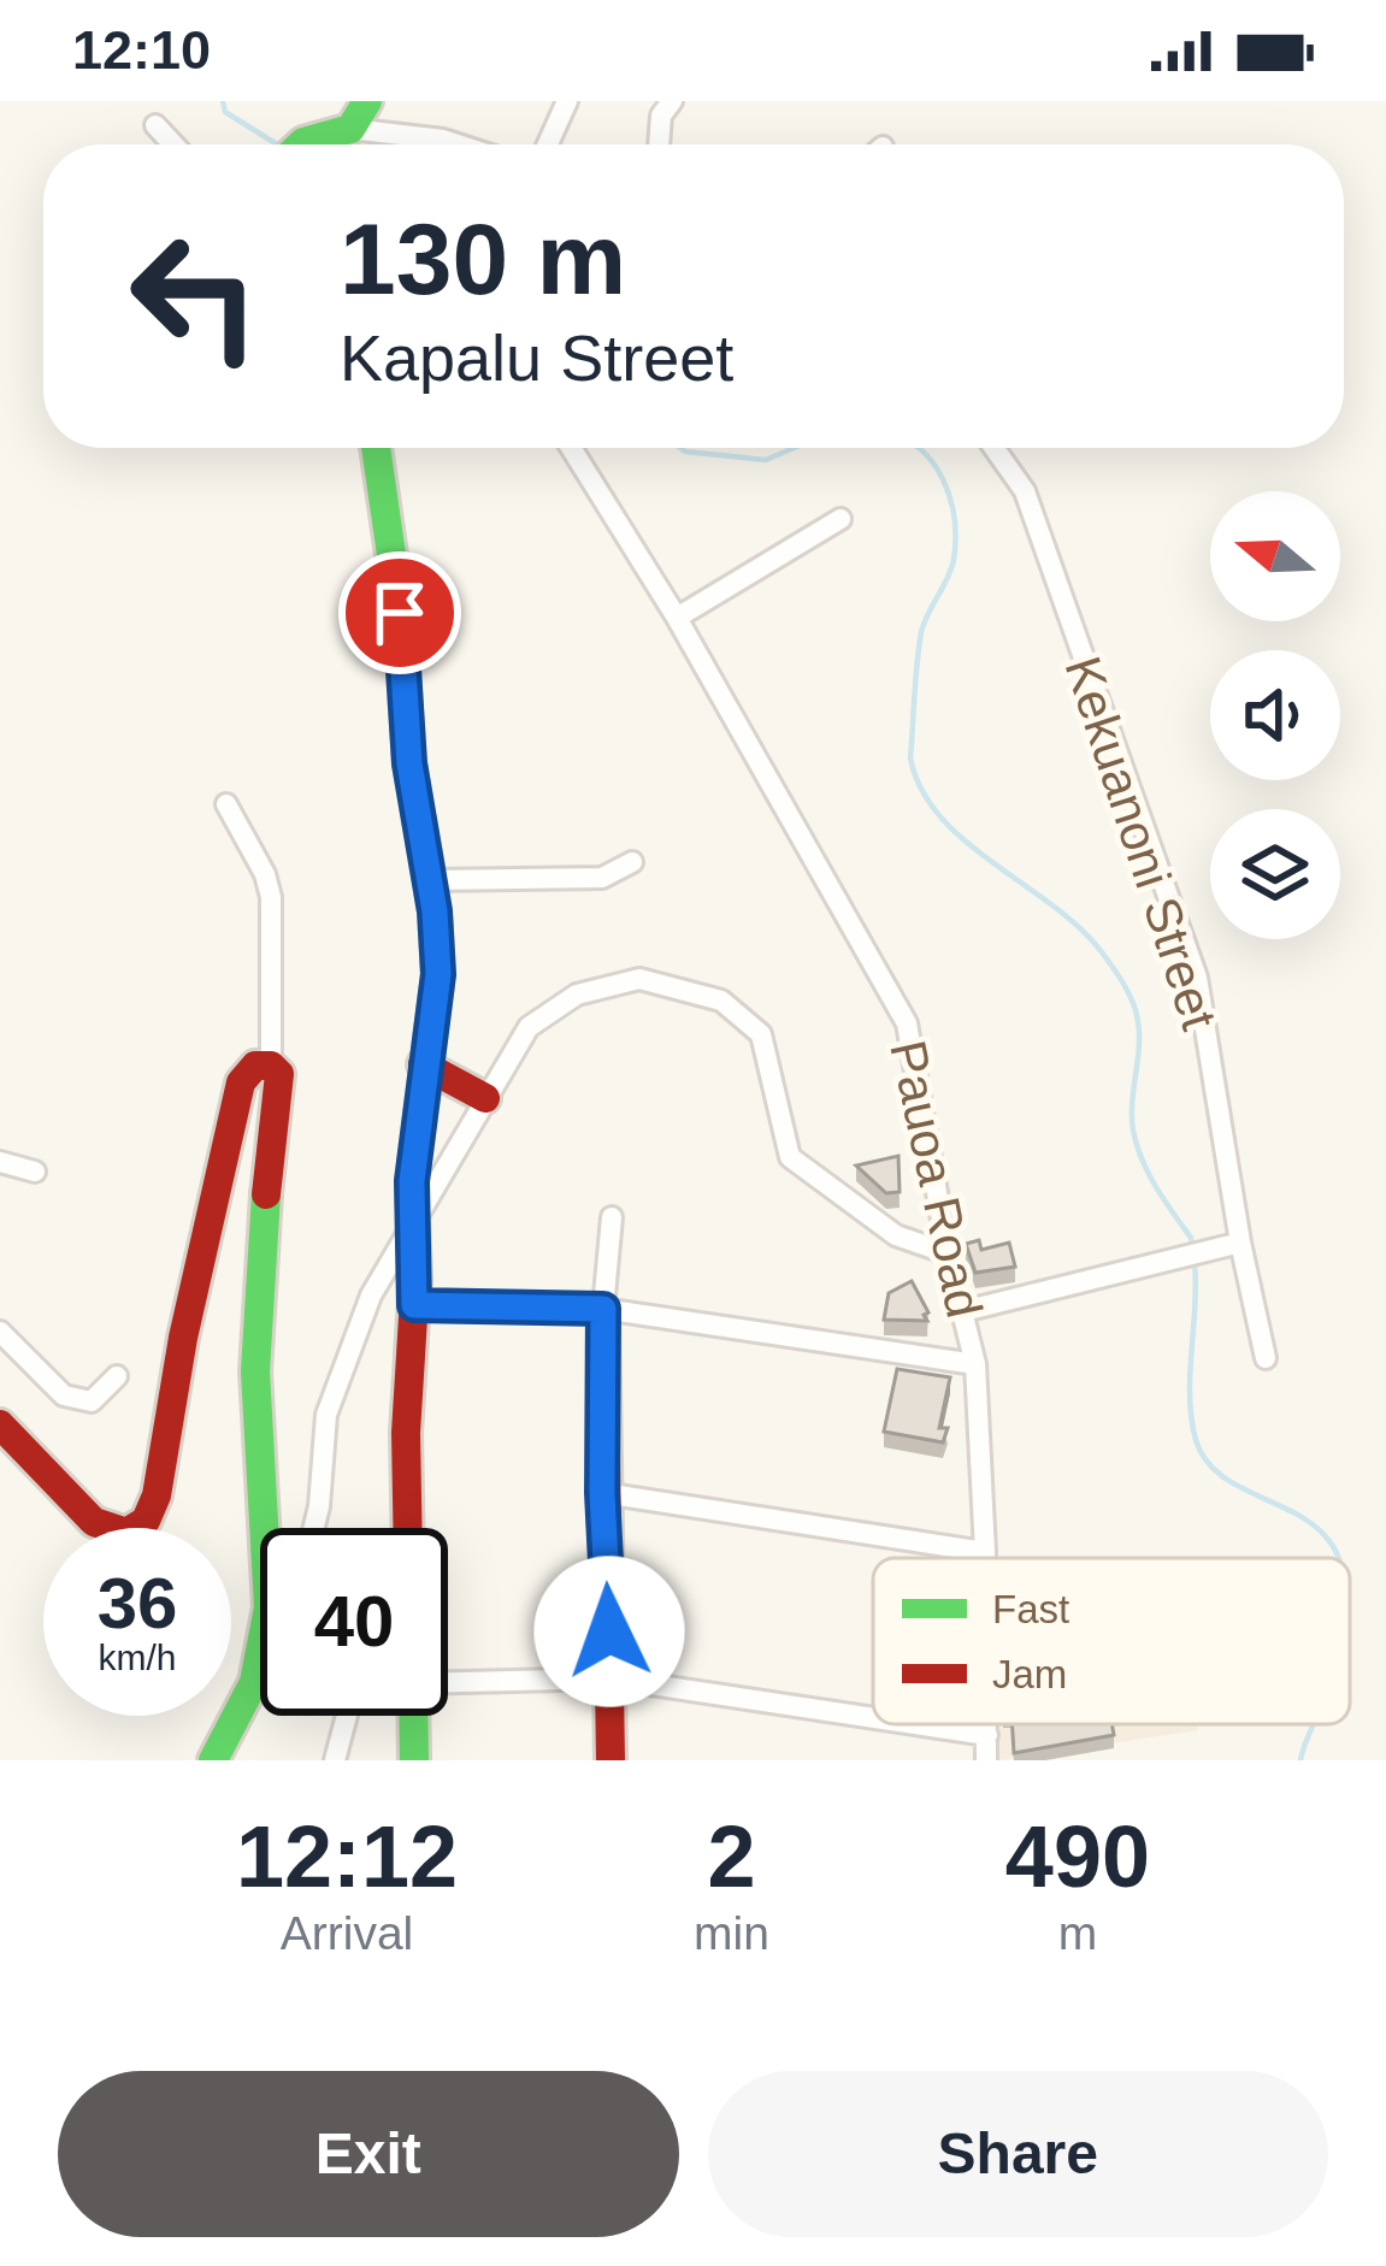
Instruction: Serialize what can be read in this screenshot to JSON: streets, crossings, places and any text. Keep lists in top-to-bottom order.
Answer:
{
  "streets": {
    "street": ["Kekuanoni Street", "Pauoa Road"]
  },
  "legend": ["Fast", "Jam"],
  "north": "left",
  "page": {
    "status": "12:10",
    "turn": ["130 m", "Kapalu Street"],
    "speed": "36 km/h",
    "limit": "40",
    "eta": [
      "12:12",
      "Arrival",
      "2",
      "min",
      "490",
      "m"
    ],
    "buttons": ["Exit", "Share"]
  }
}
